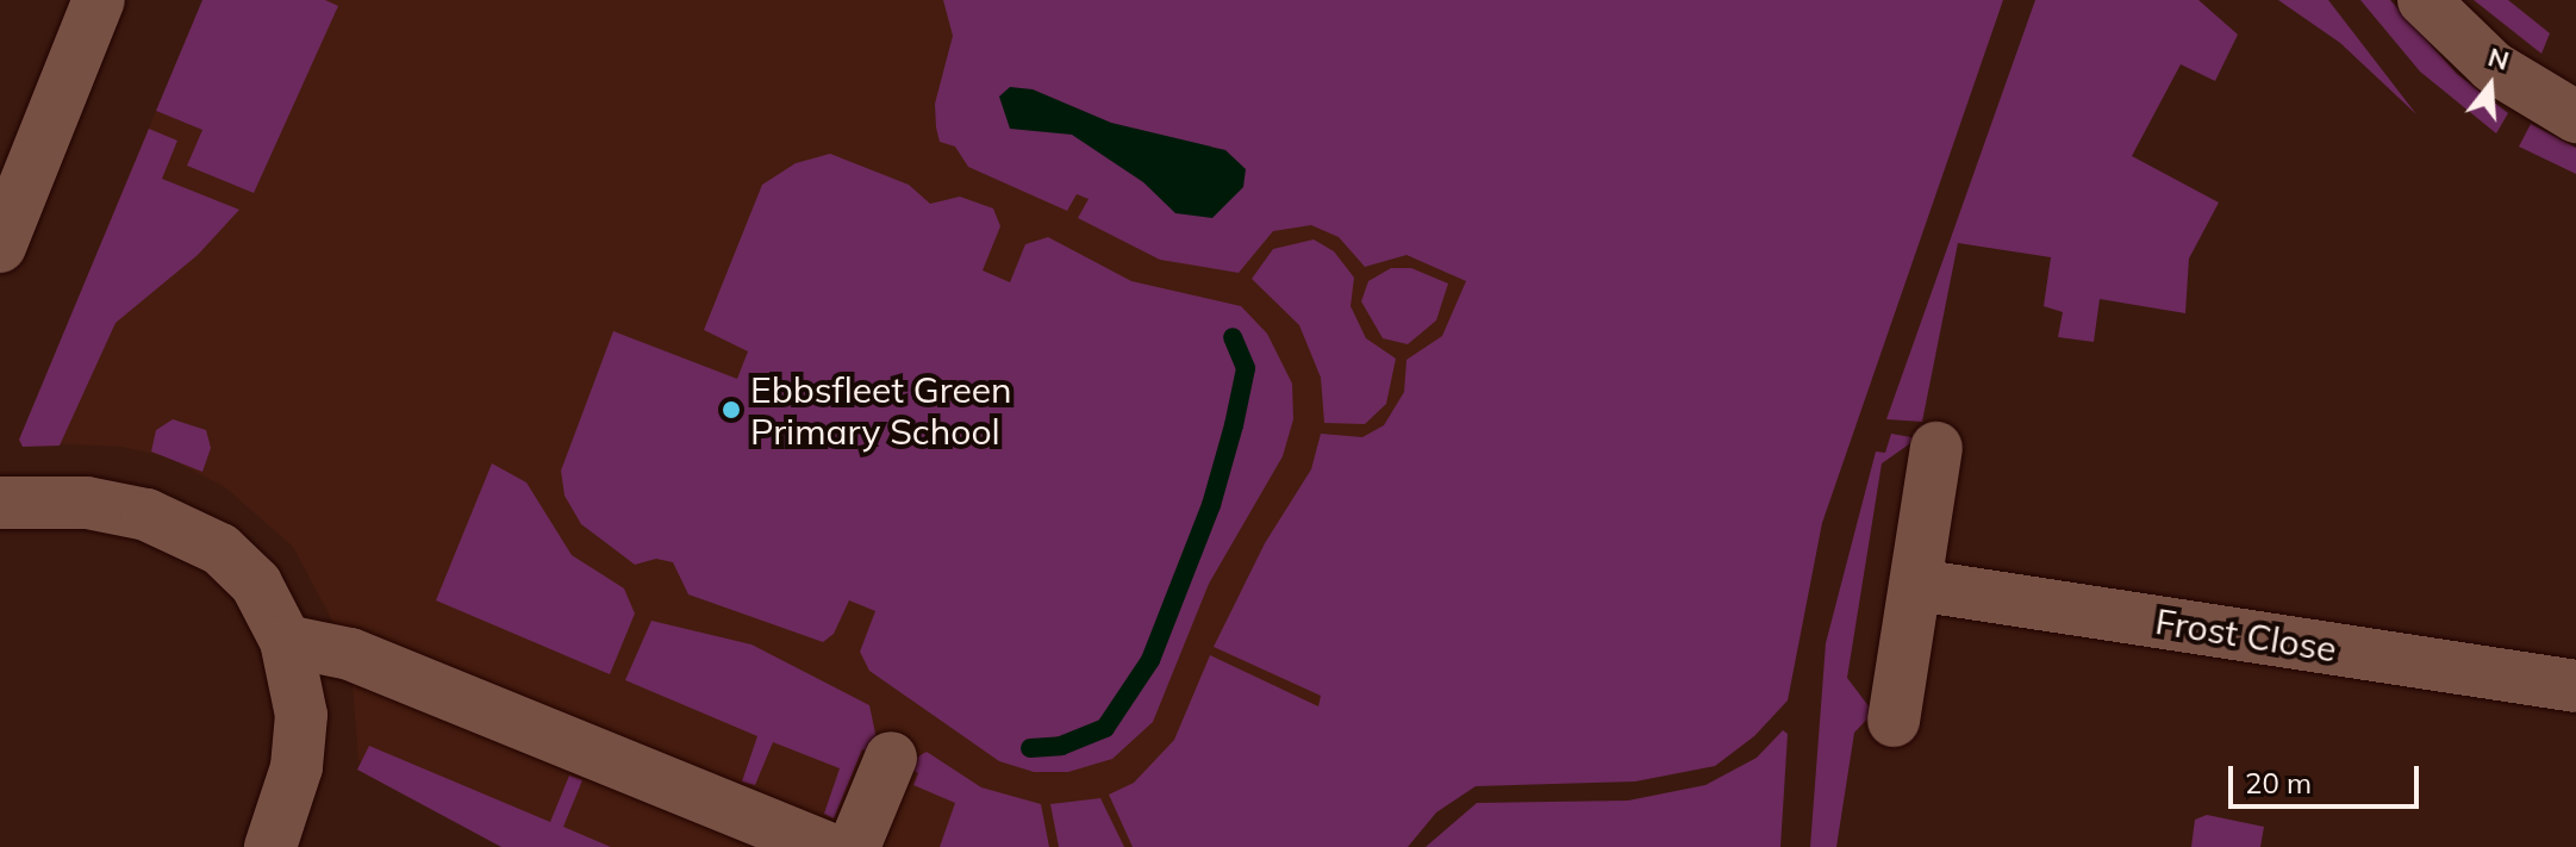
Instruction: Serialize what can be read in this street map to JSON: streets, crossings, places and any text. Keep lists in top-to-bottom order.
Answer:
{
  "streets": {
    "street": ["Frost Close"]
  },
  "places": ["Ebbsfleet Green Primary School"],
  "scale_bar": "20 m",
  "north": "top"
}
